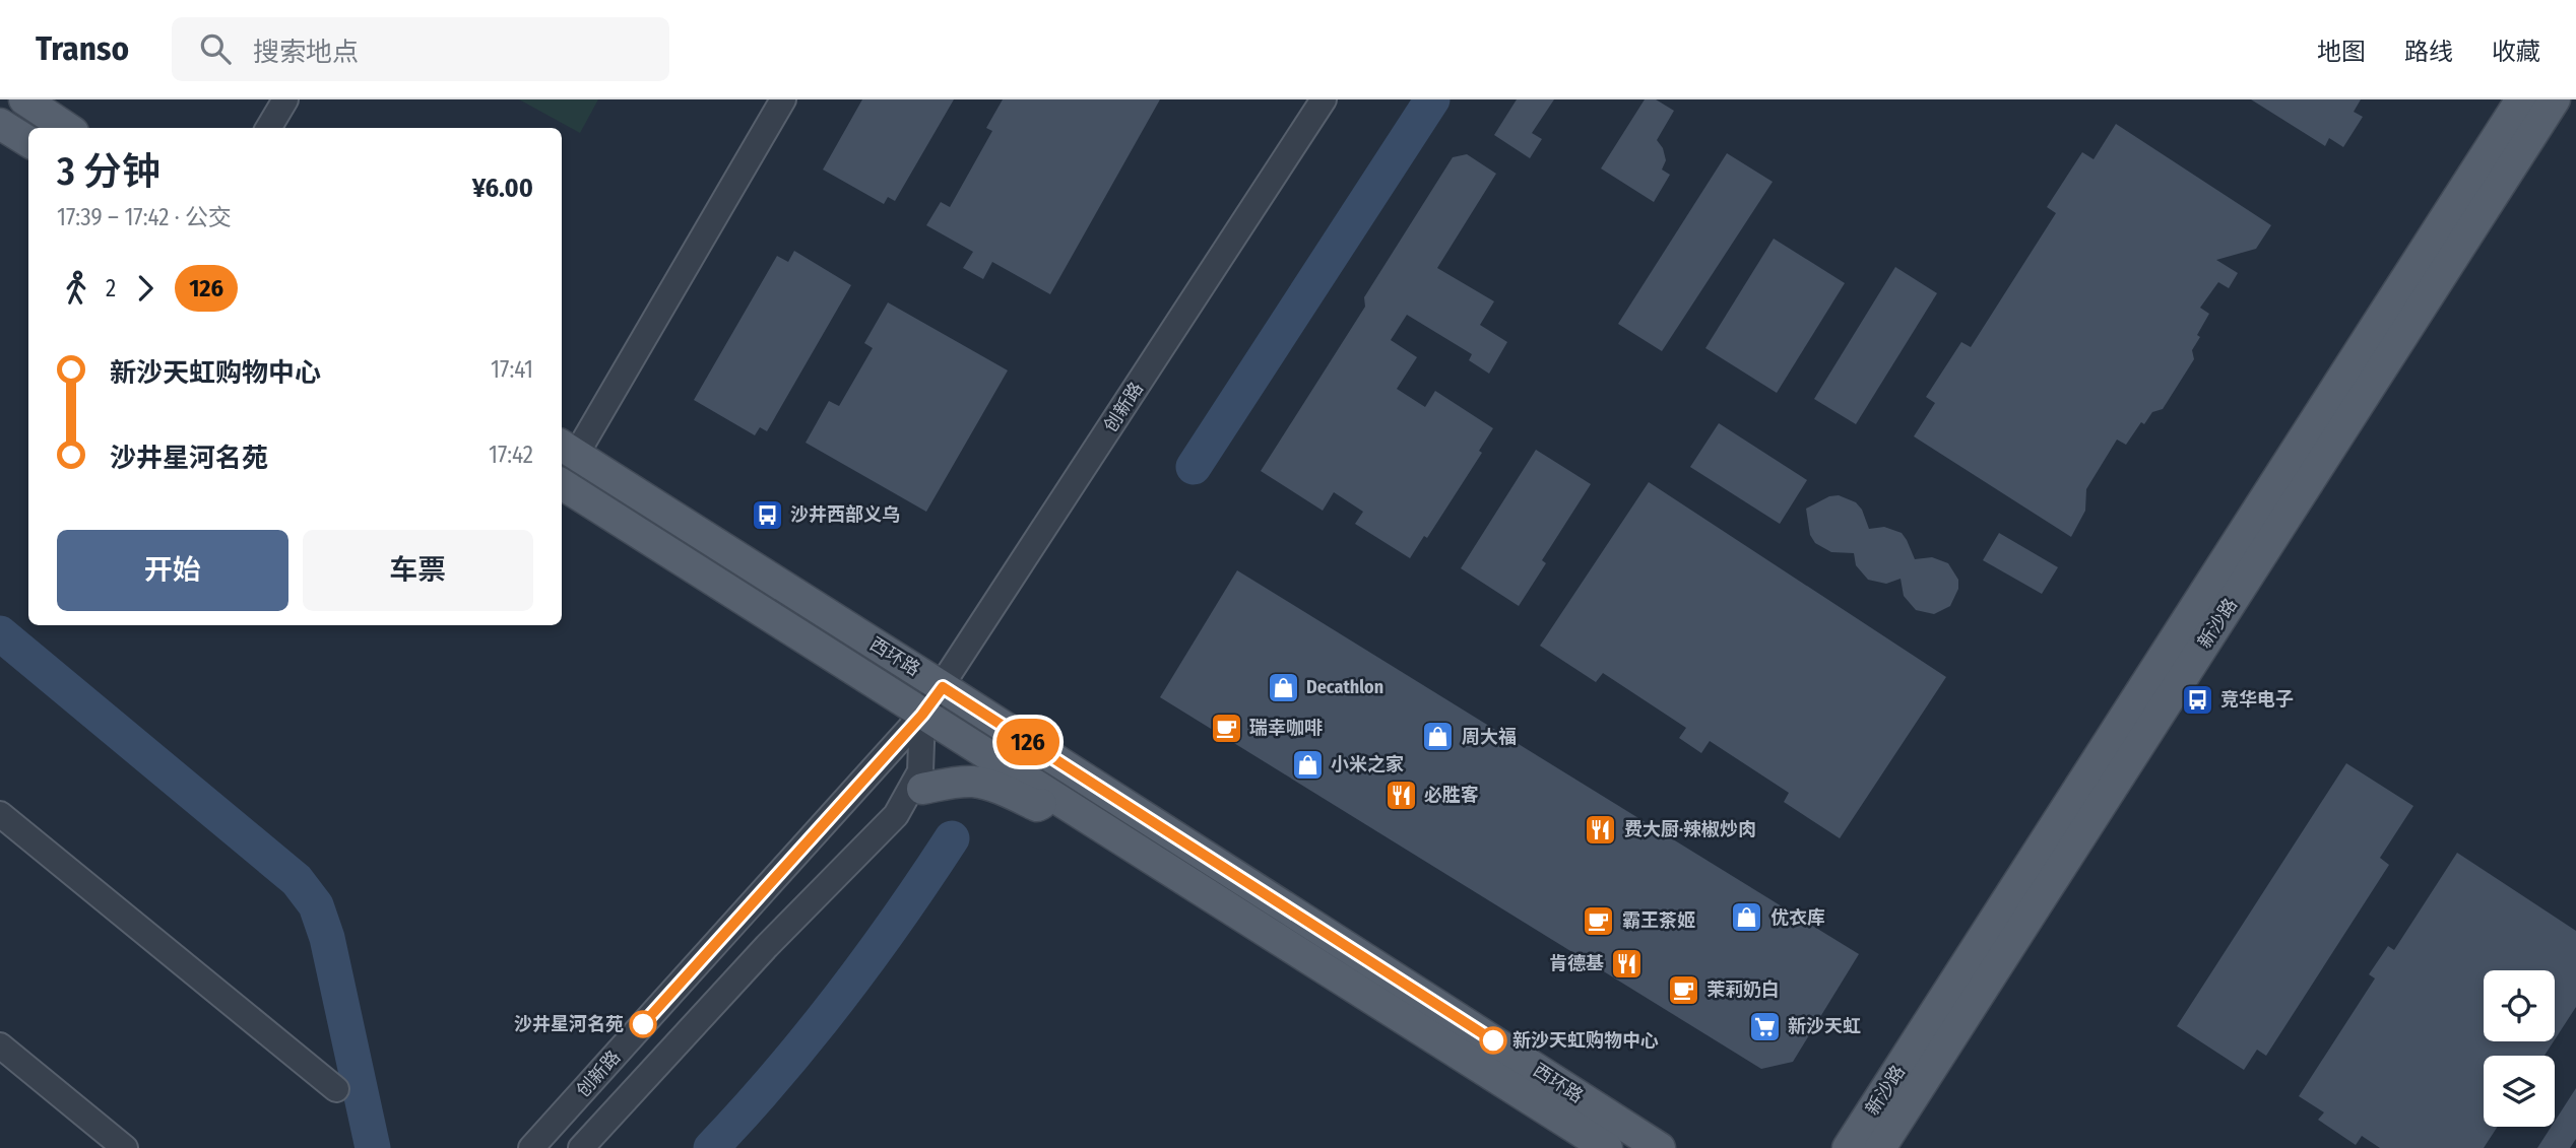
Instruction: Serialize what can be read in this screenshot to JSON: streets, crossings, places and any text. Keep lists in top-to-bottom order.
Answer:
{
  "streets": {
    "main road": ["新沙路", "西环路"],
    "street": ["创新路"]
  },
  "crossings": [
    ["创新路", "西环路"]
  ],
  "places": {
    "bus stop": ["沙井西部义乌", "竞华电子"],
    "shop": [
      "Decathlon",
      "周大福",
      "小米之家",
      "优衣库"
    ],
    "cafe": ["瑞幸咖啡", "霸王茶姬", "茉莉奶白"],
    "restaurant": ["必胜客", "费大厨·辣椒炒肉", "肯德基"],
    "other": ["沙井星河名苑", "新沙天虹购物中心"],
    "supermarket": ["新沙天虹"]
  },
  "lines": ["bus line 126"],
  "page": {
    "header": "Transo",
    "search": "搜索地点",
    "nav": ["地图", "路线", "收藏"],
    "on_map": "126",
    "heading": ["3 分钟", "17:39 – 17:42 · 公交", "¥6.00"],
    "legs": ["2", "126"],
    "list": [
      {
        "name": "新沙天虹购物中心",
        "value": "17:41"
      },
      {
        "name": "沙井星河名苑",
        "value": "17:42"
      }
    ],
    "buttons": ["开始", "车票"]
  }
}
